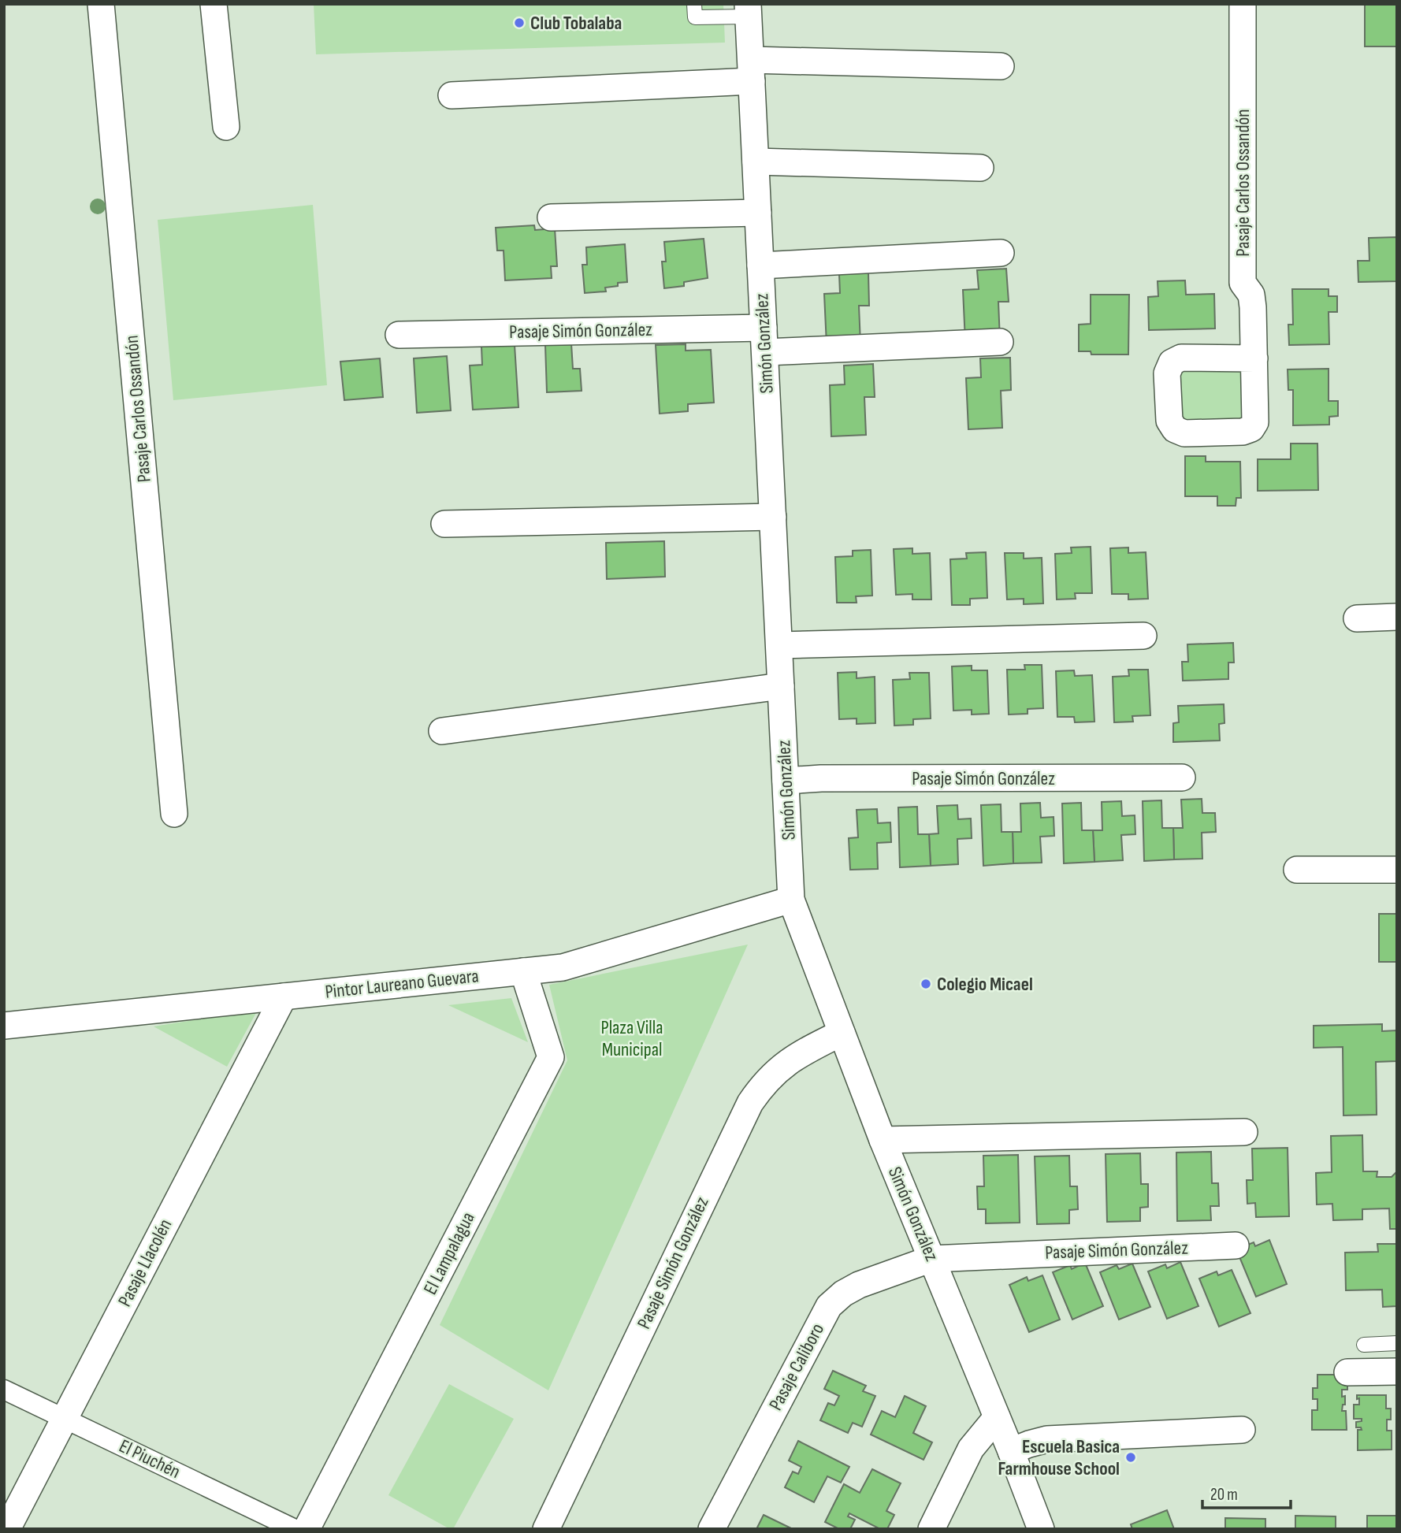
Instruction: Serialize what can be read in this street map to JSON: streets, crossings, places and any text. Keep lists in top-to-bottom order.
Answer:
{
  "streets": {
    "street": [
      "Pasaje Carlos Ossandón",
      "Pasaje Simón González",
      "Simón González",
      "Pintor Laureano Guevara",
      "El Lampalagua",
      "Pasaje Llacolén",
      "Pasaje Caliboro",
      "El Piuchén"
    ]
  },
  "crossings": [
    ["Pasaje Simón González", "Simón González"],
    ["Pasaje Simón González", "Pasaje Caliboro"],
    ["Simón González", "Pintor Laureano Guevara"],
    ["Simón González", "Pasaje Caliboro"],
    ["Pintor Laureano Guevara", "El Lampalagua"],
    ["Pintor Laureano Guevara", "Pasaje Llacolén"],
    ["Pasaje Llacolén", "El Piuchén"]
  ],
  "parks": ["Plaza Villa Municipal"],
  "places": ["Club Tobalaba", "Colegio Micael", "Escuela Basica Farmhouse School"],
  "scale_bar": "20 m"
}
